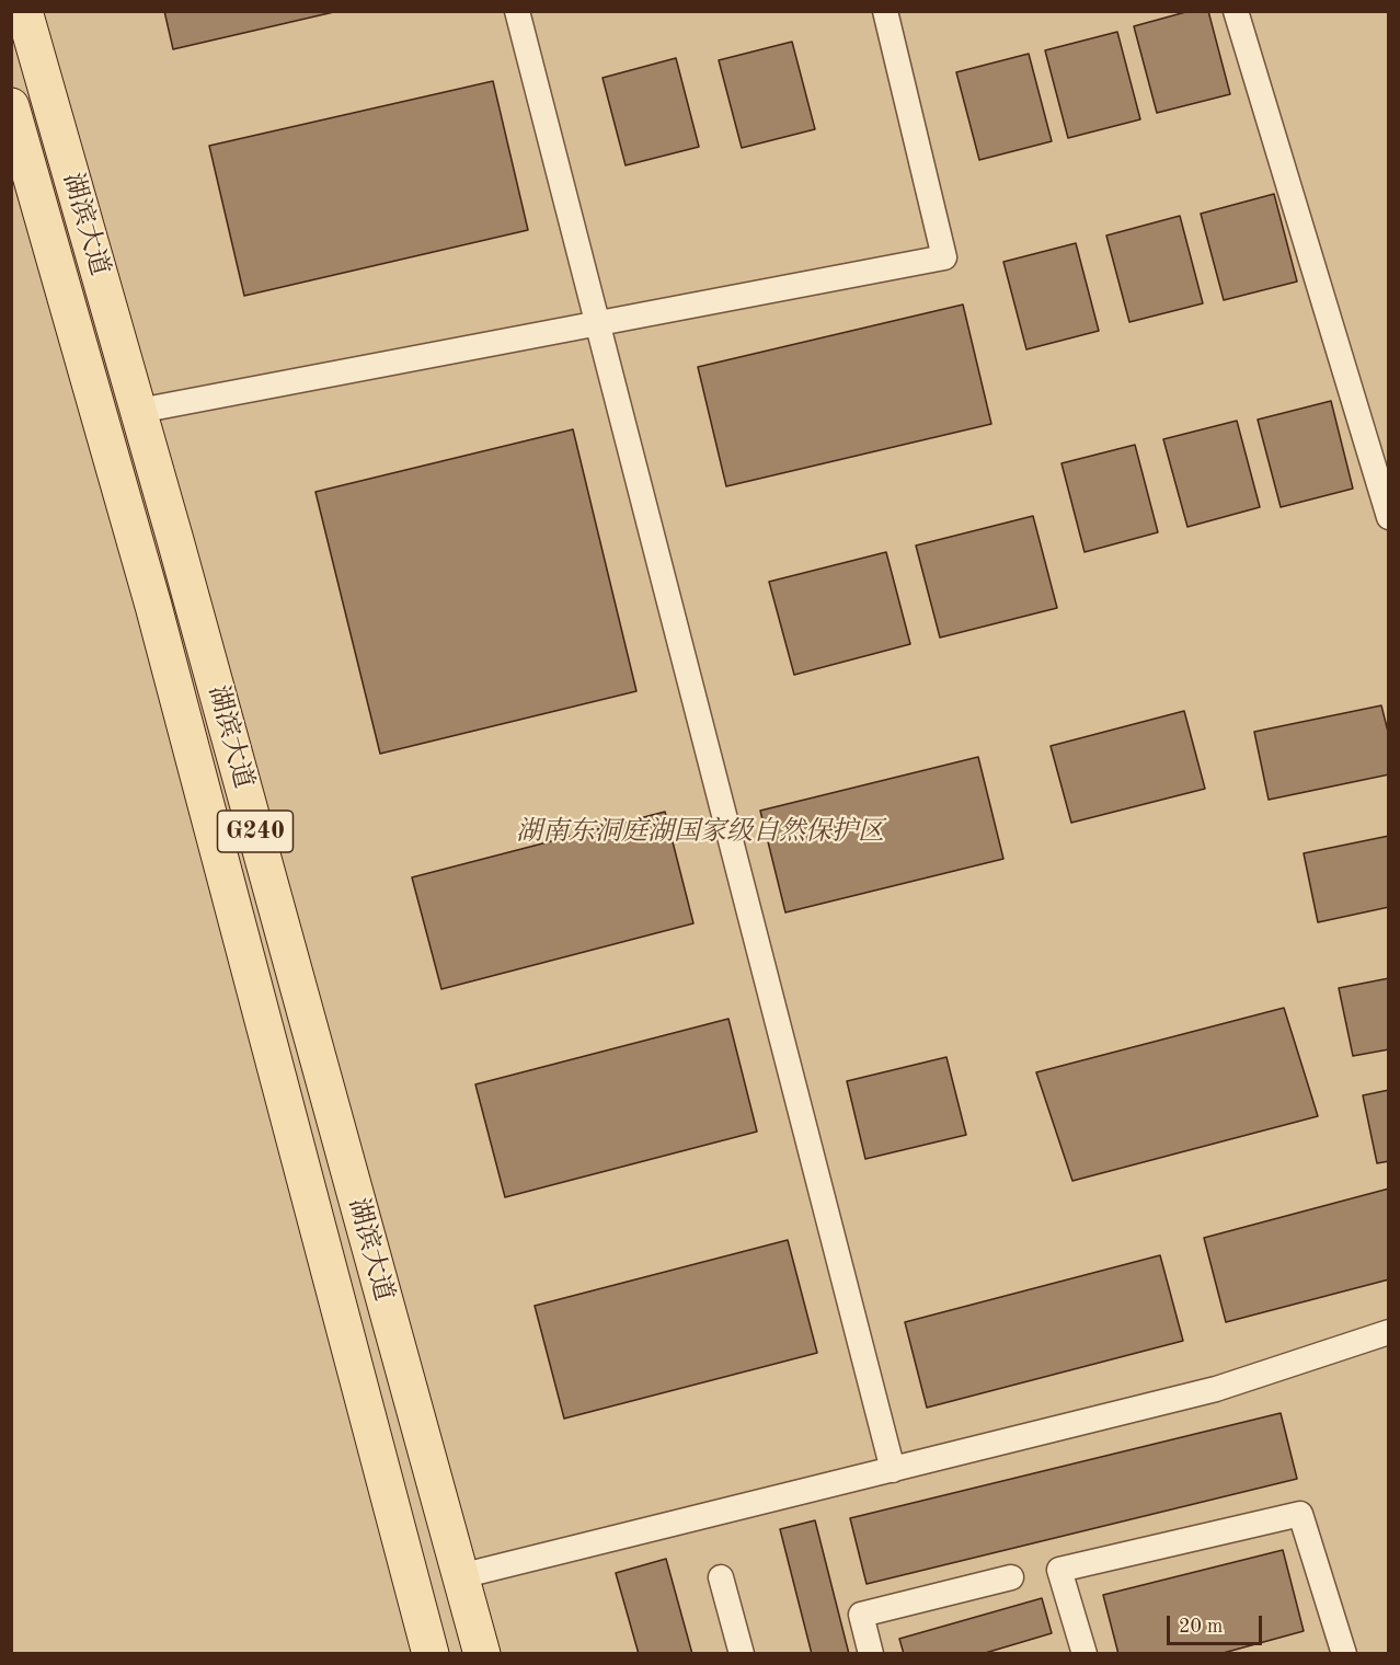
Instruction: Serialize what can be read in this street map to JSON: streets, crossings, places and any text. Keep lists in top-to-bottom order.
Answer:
{
  "streets": {
    "highway": ["湖滨大道", "G240"]
  },
  "parks": ["湖南东洞庭湖国家级自然保护区"],
  "scale_bar": "20 m"
}
